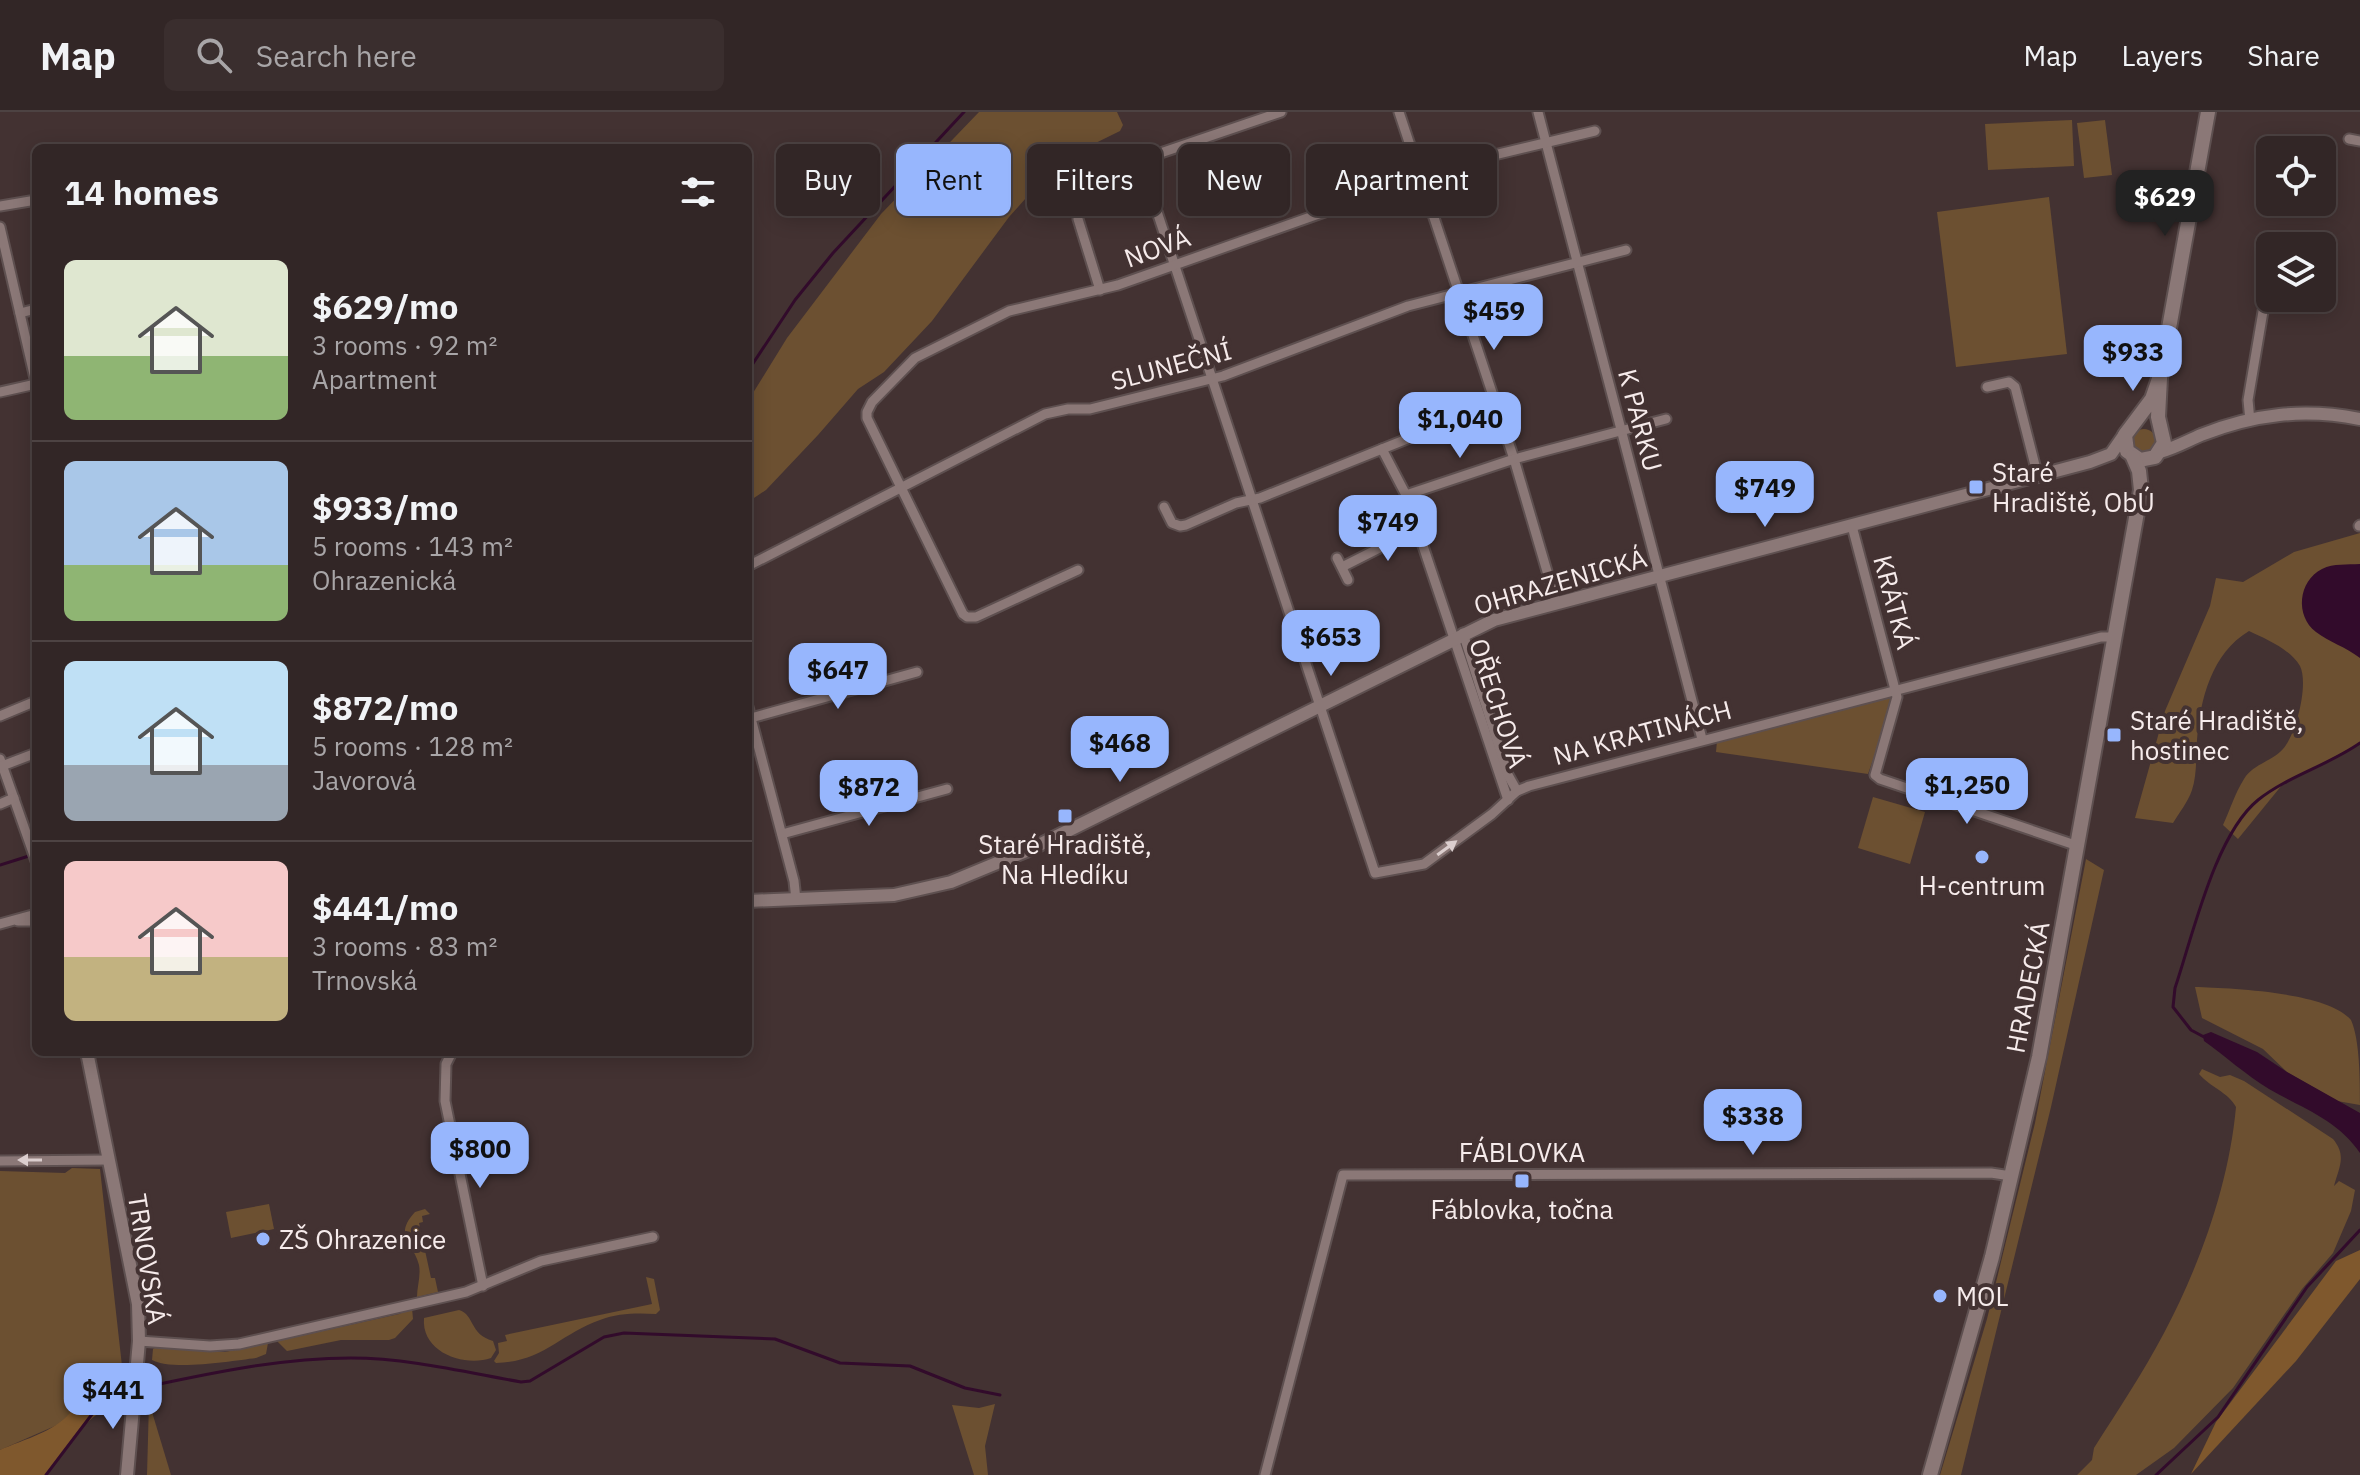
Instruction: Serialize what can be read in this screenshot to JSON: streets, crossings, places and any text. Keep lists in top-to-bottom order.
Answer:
{
  "streets": {
    "main road": ["HRADECKÁ"],
    "street": [
      "NOVÁ",
      "SLUNEČNÍ",
      "K PARKU",
      "OHRAZENICKÁ",
      "KRÁTKÁ",
      "OŘECHOVÁ",
      "NA KRATINÁCH",
      "FÁBLOVKA",
      "TRNOVSKÁ"
    ]
  },
  "crossings": [
    ["NOVÁ", "SLUNEČNÍ"],
    ["NOVÁ", "K PARKU"],
    ["NOVÁ", "NA KRATINÁCH"],
    ["SLUNEČNÍ", "K PARKU"],
    ["SLUNEČNÍ", "NA KRATINÁCH"],
    ["K PARKU", "OHRAZENICKÁ"],
    ["K PARKU", "NA KRATINÁCH"],
    ["OHRAZENICKÁ", "KRÁTKÁ"],
    ["OHRAZENICKÁ", "OŘECHOVÁ"],
    ["OHRAZENICKÁ", "NA KRATINÁCH"],
    ["OHRAZENICKÁ", "HRADECKÁ"],
    ["KRÁTKÁ", "NA KRATINÁCH"],
    ["OŘECHOVÁ", "NA KRATINÁCH"],
    ["NA KRATINÁCH", "HRADECKÁ"],
    ["HRADECKÁ", "FÁBLOVKA"]
  ],
  "places": {
    "transit": [
      "Staré Hradiště, ObÚ",
      "Staré Hradiště, hostinec",
      "Staré Hradiště, Na Hledíku",
      "Fáblovka, točna"
    ],
    "other": ["H-centrum", "ZŠ Ohrazenice", "MOL"]
  },
  "page": {
    "header": "Map",
    "search": "Search here",
    "nav": ["Map", "Layers", "Share"],
    "chip": [
      "Buy",
      "Rent",
      "Filters",
      "New",
      "Apartment"
    ],
    "heading": "14 homes",
    "price": [
      "$629",
      "$459",
      "$933",
      "$1,040",
      "$749",
      "$749",
      "$653",
      "$647",
      "$468",
      "$1,250",
      "$872",
      "$338",
      "$800",
      "$441"
    ],
    "list": [
      {
        "name": "$629/mo",
        "note": "3 rooms · 92 m² · Apartment"
      },
      {
        "name": "$933/mo",
        "note": "5 rooms · 143 m² · Ohrazenická"
      },
      {
        "name": "$872/mo",
        "note": "5 rooms · 128 m² · Javorová"
      },
      {
        "name": "$441/mo",
        "note": "3 rooms · 83 m² · Trnovská"
      }
    ]
  }
}
